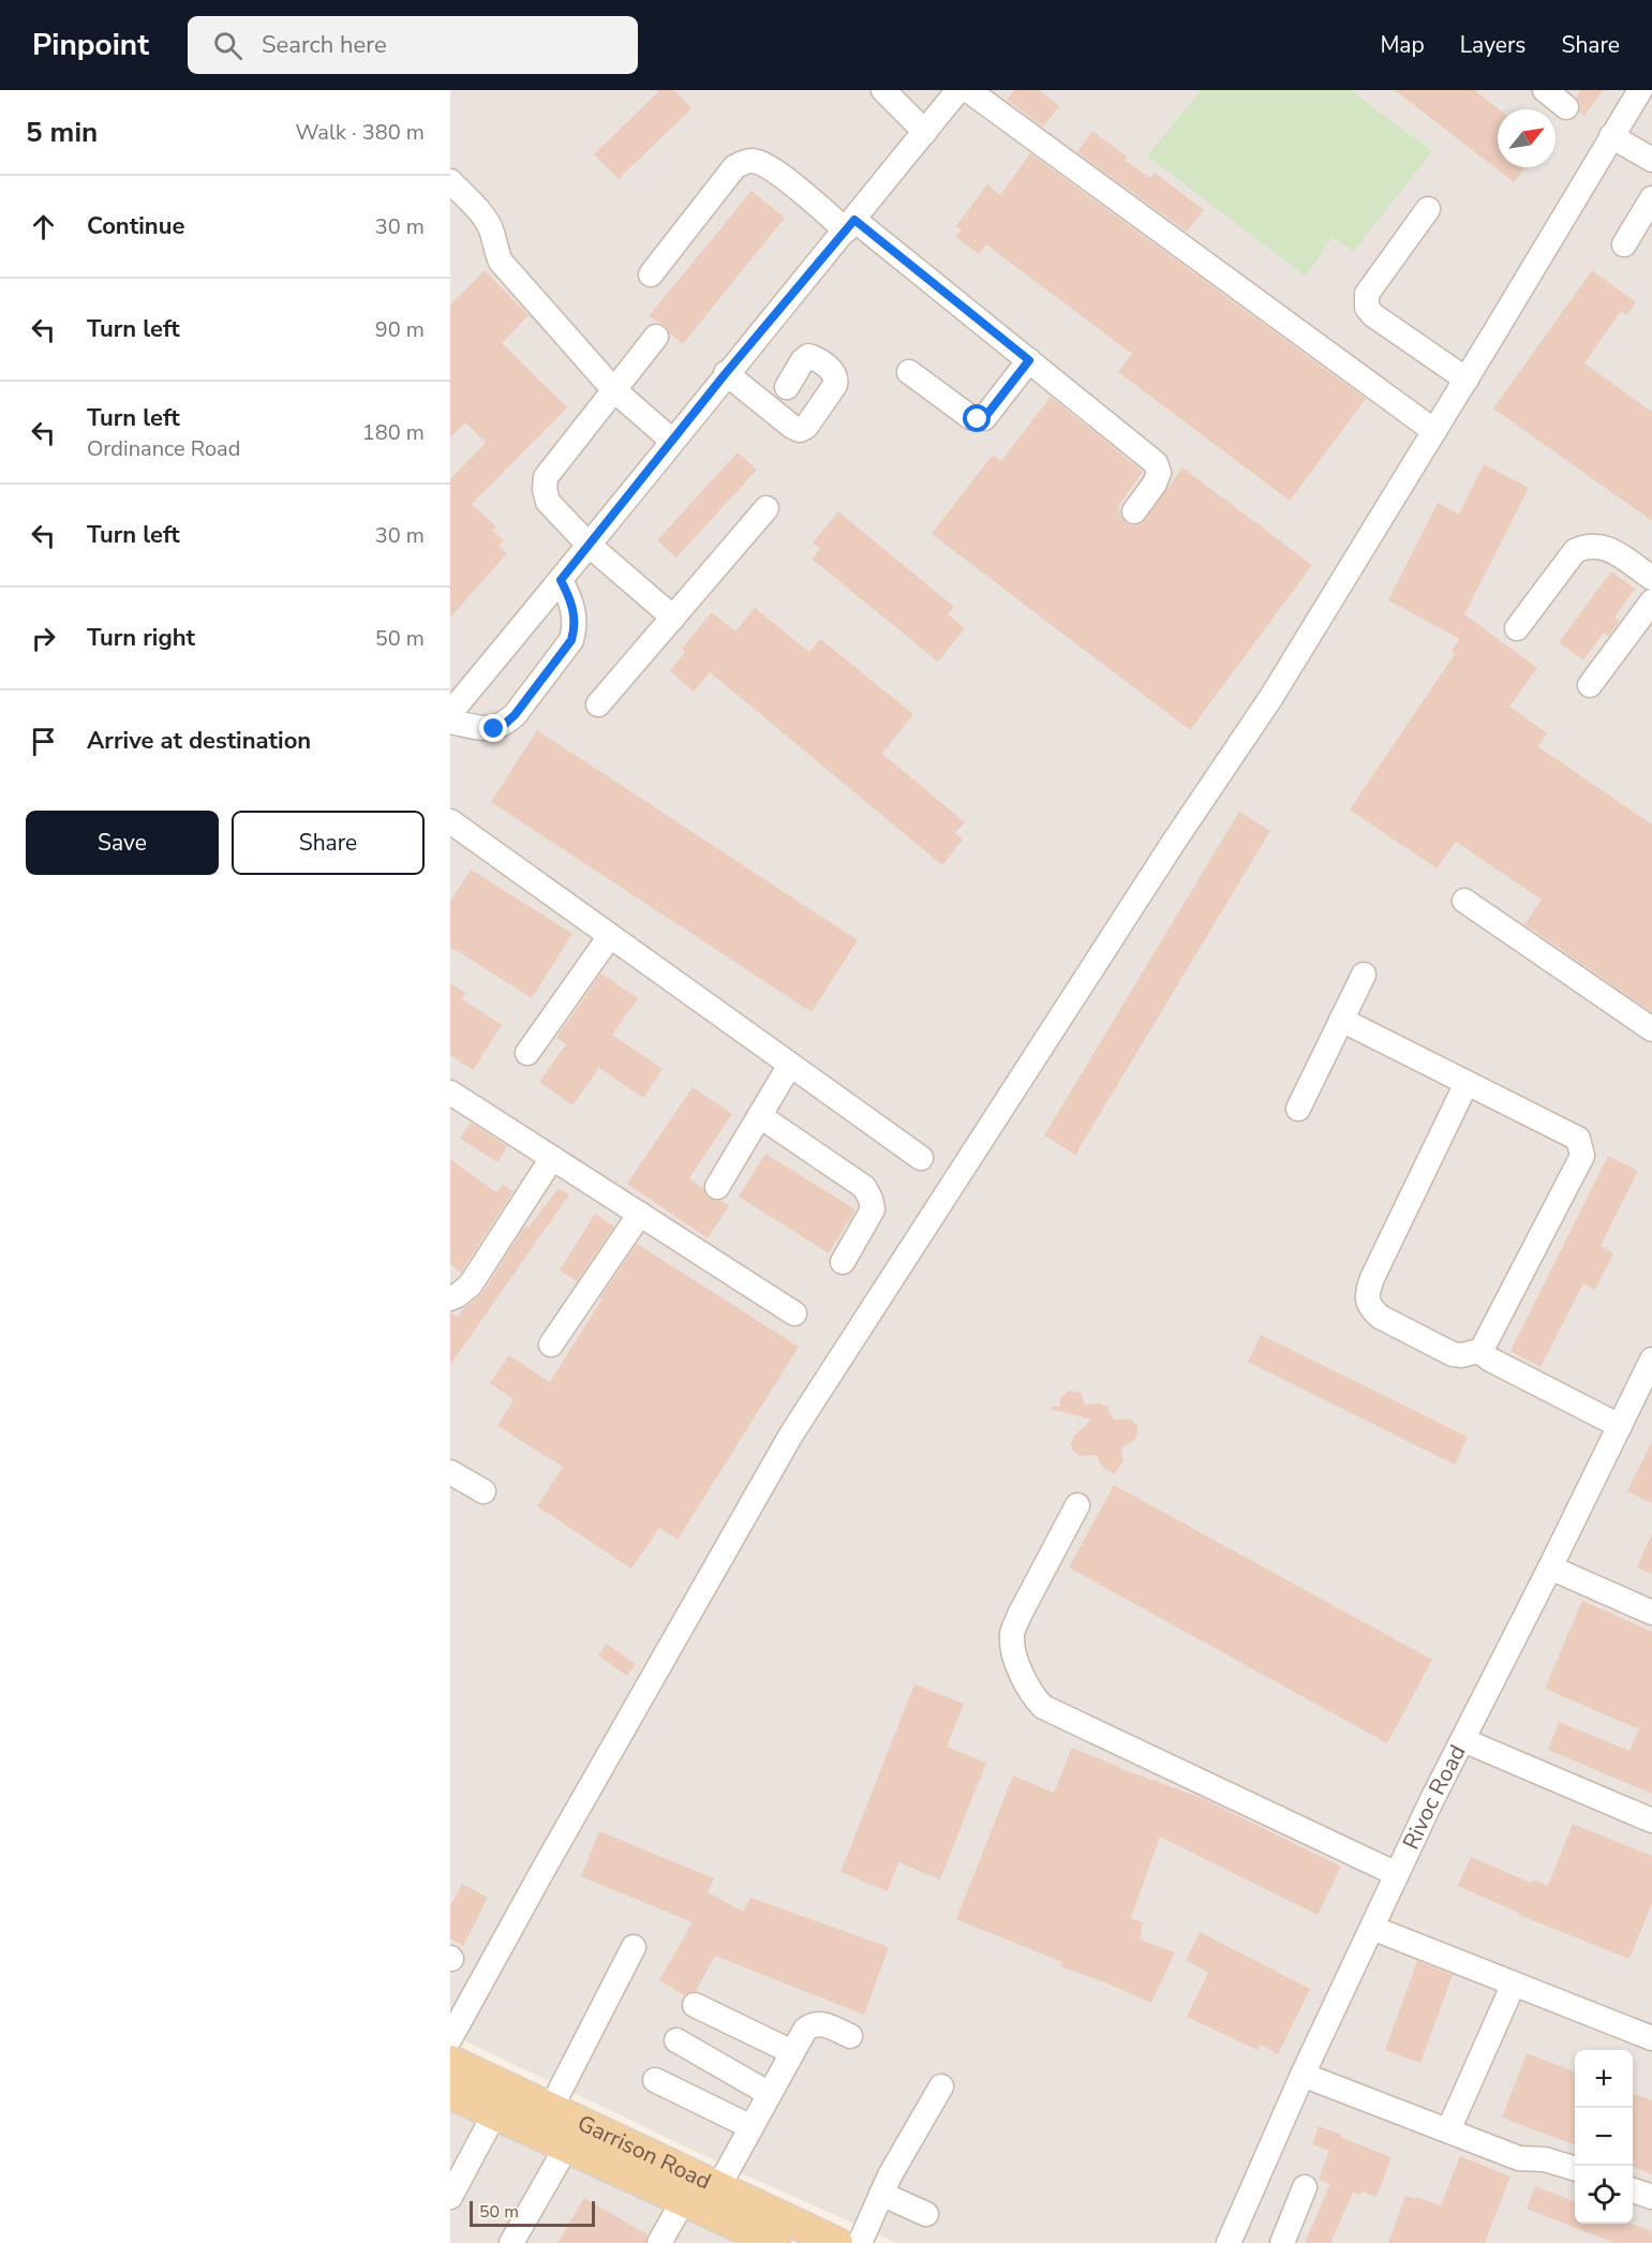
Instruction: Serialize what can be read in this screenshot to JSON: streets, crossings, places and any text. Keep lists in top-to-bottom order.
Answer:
{
  "streets": {
    "main road": ["Garrison Road"],
    "street": ["Rivoc Road"]
  },
  "scale_bar": "50 m",
  "north": "top right",
  "page": {
    "header": "Pinpoint",
    "search": "Search here",
    "nav": ["Map", "Layers", "Share"],
    "heading": ["5 min", "Walk · 380 m"],
    "list": [
      ["Continue", "30 m"],
      ["Turn left", "90 m"],
      ["Turn left", "Ordinance Road", "180 m"],
      ["Turn left", "30 m"],
      ["Turn right", "50 m"],
      "Arrive at destination"
    ],
    "buttons": ["Save", "Share"],
    "map_buttons": ["+", "−"],
    "scale": "50 m"
  }
}
